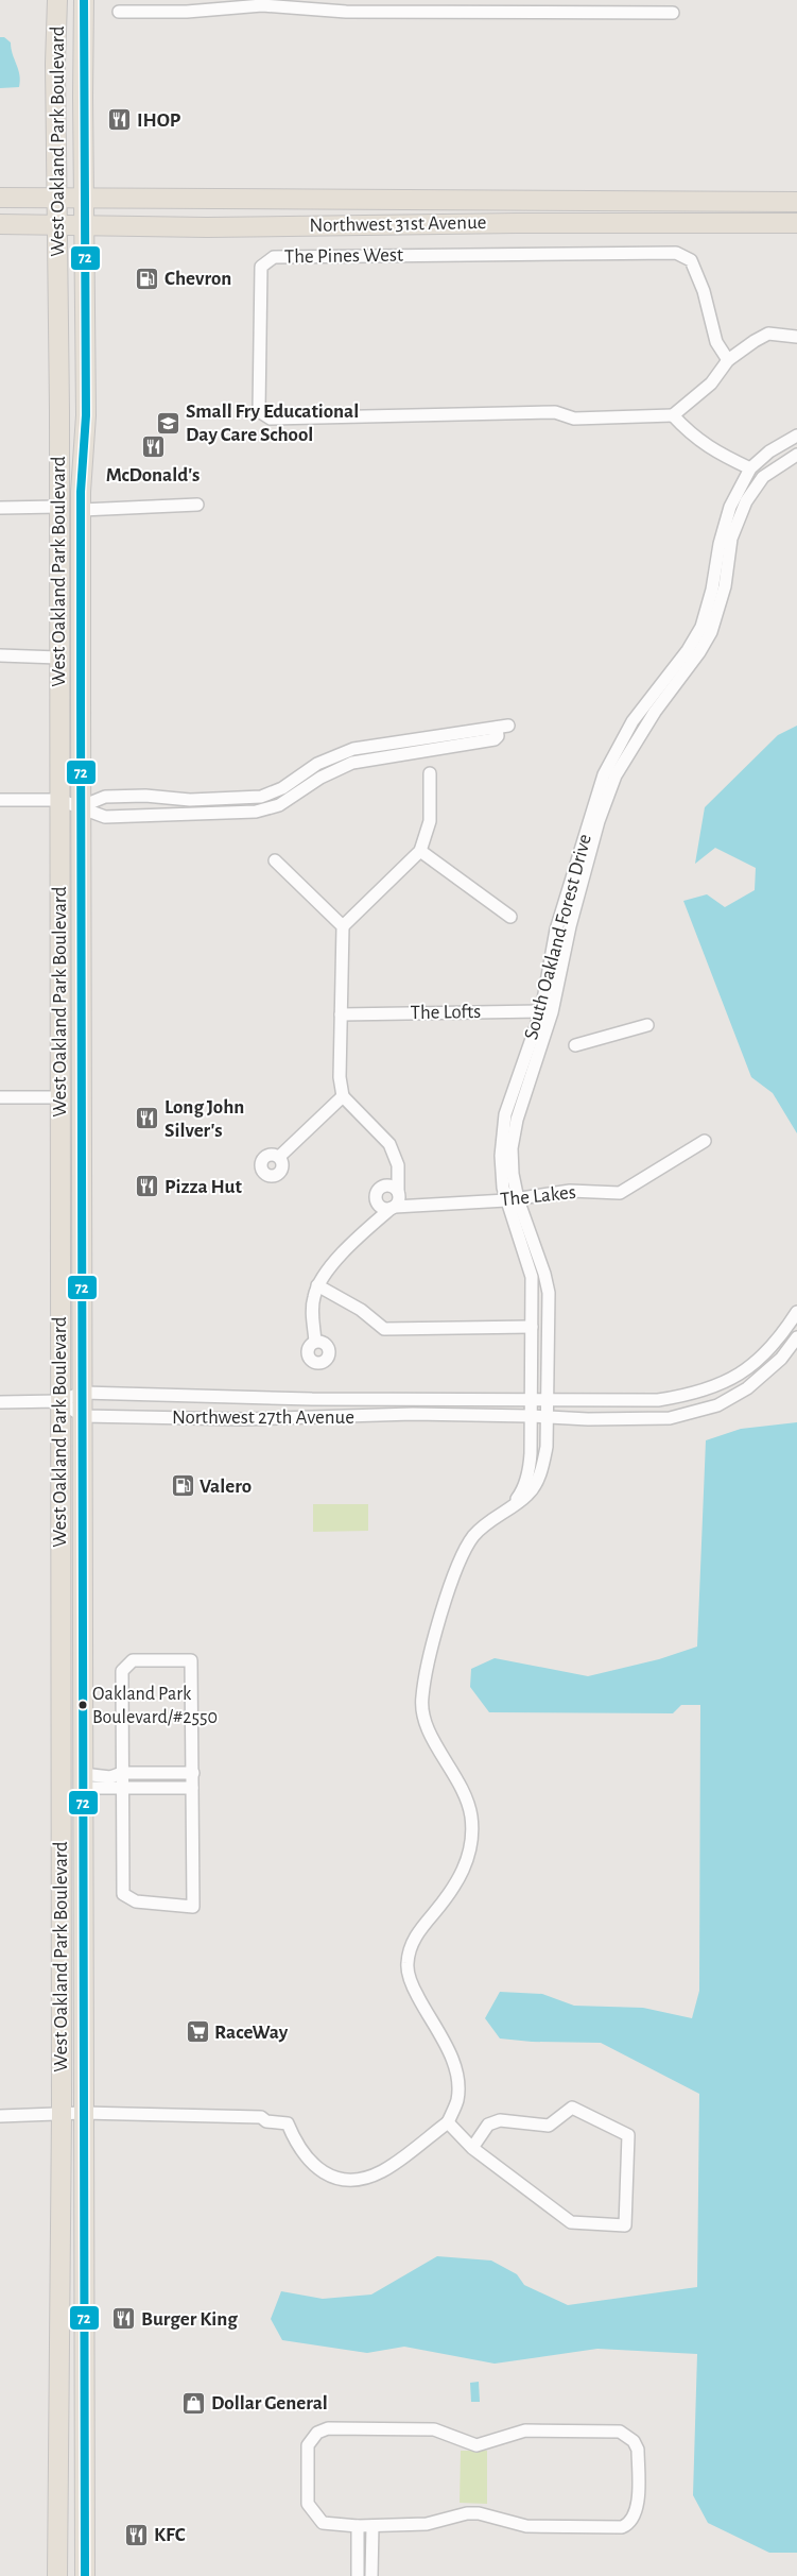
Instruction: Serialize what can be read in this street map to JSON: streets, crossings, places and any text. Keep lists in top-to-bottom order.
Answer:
{
  "streets": {
    "main road": ["West Oakland Park Boulevard", "Northwest 31st Avenue"],
    "street": [
      "The Pines West",
      "South Oakland Forest Drive",
      "The Lofts",
      "The Lakes",
      "Northwest 27th Avenue"
    ]
  },
  "crossings": [
    ["West Oakland Park Boulevard", "Northwest 31st Avenue"],
    ["West Oakland Park Boulevard", "Northwest 27th Avenue"],
    ["South Oakland Forest Drive", "The Lofts"],
    ["South Oakland Forest Drive", "The Lakes"],
    ["South Oakland Forest Drive", "Northwest 27th Avenue"]
  ],
  "places": {
    "restaurant": [
      "IHOP",
      "McDonald's",
      "Long John Silver's",
      "Pizza Hut",
      "Burger King",
      "KFC"
    ],
    "fuel station": ["Chevron", "Valero"],
    "school or university": ["Small Fry Educational Day Care School"],
    "other": ["Oakland Park Boulevard/#2550"],
    "supermarket": ["RaceWay"],
    "shop": ["Dollar General"]
  },
  "lines": ["transit line 72"]
}
